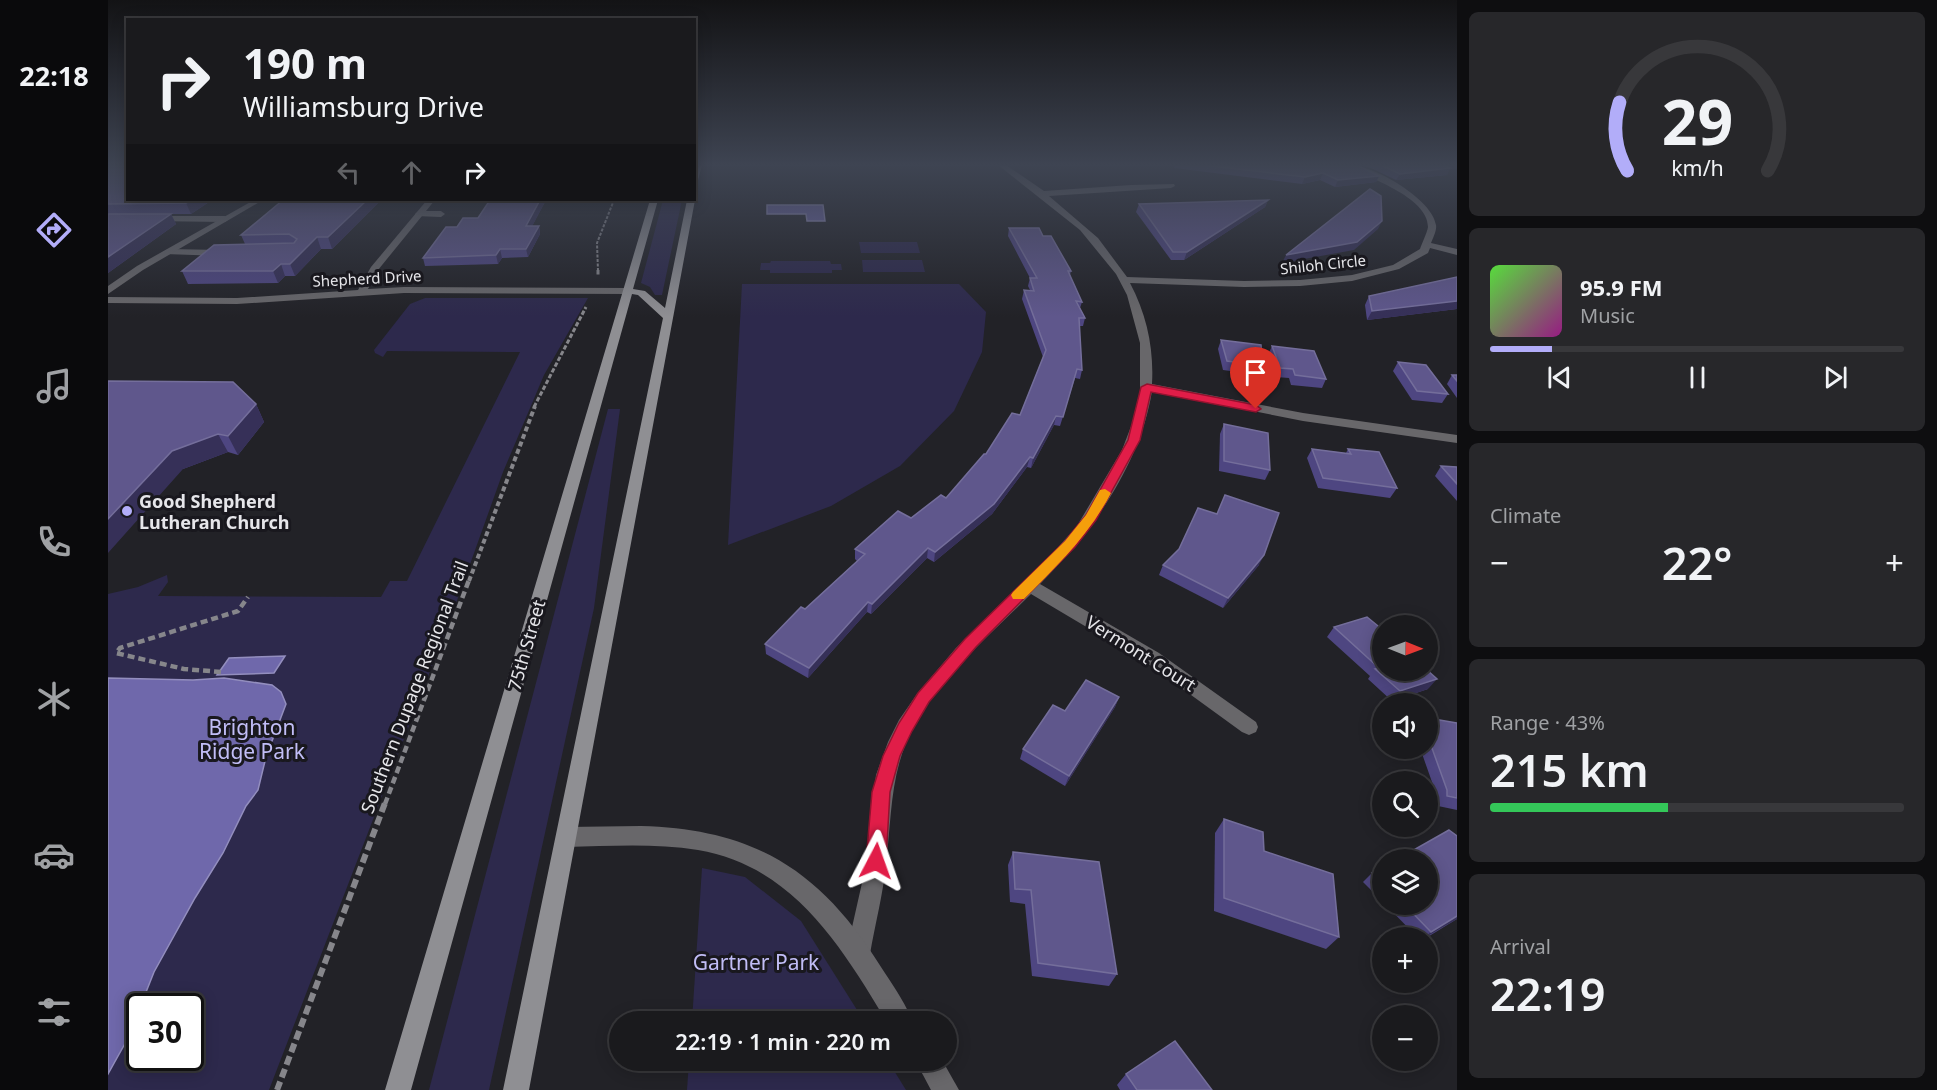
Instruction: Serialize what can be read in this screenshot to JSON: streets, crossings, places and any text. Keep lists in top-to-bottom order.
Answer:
{
  "streets": {
    "main road": ["75th Street"],
    "street": ["Shiloh Circle", "Shepherd Drive", "Vermont Court"],
    "path": ["Southern Dupage Regional Trail"]
  },
  "crossings": [
    ["Shepherd Drive", "75th Street"]
  ],
  "parks": ["Brighton Ridge Park", "Gartner Park"],
  "places": ["Good Shepherd Lutheran Church"],
  "north": "right",
  "page": {
    "tabs": "22:18",
    "turn": ["190 m", "Williamsburg Drive"],
    "song": ["95.9 FM", "Music"],
    "tile": [
      "Climate",
      ["Range · 43%", "215 km"],
      ["Arrival", "22:19"]
    ],
    "heat": ["−", "22°", "+"],
    "map_buttons": ["+", "−"],
    "limit": "30",
    "trip": "22:19 · 1 min · 220 m",
    "gauge": ["29", "km/h"]
  }
}
